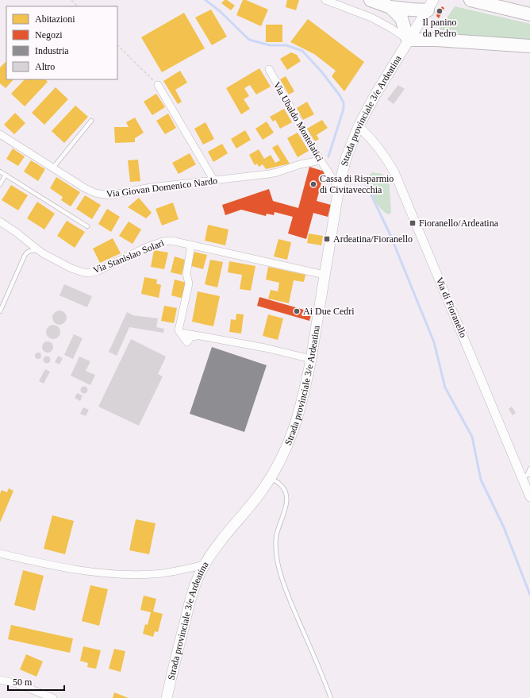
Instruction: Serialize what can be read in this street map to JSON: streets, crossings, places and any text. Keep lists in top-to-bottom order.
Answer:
{
  "streets": {
    "main road": ["Strada provinciale 3/e Ardeatina"],
    "street": [
      "Via Ubaldo Montelatici",
      "Via Giovan Domenico Nardo",
      "Via Stanislao Solari",
      "Via di Fioranello"
    ]
  },
  "crossings": [
    ["Strada provinciale 3/e Ardeatina", "Via Ubaldo Montelatici"],
    ["Strada provinciale 3/e Ardeatina", "Via Stanislao Solari"],
    ["Strada provinciale 3/e Ardeatina", "Via di Fioranello"],
    ["Via Ubaldo Montelatici", "Via Giovan Domenico Nardo"]
  ],
  "places": {
    "other": ["Il panino da Pedro", "Cassa di Risparmio di Civitavecchia", "Ai Due Cedri"],
    "transit": ["Fioranello/Ardeatina", "Ardeatina/Fioranello"]
  },
  "legend": [
    "Abitazioni",
    "Negozi",
    "Industria",
    "Altro"
  ],
  "scale_bar": "50 m"
}
